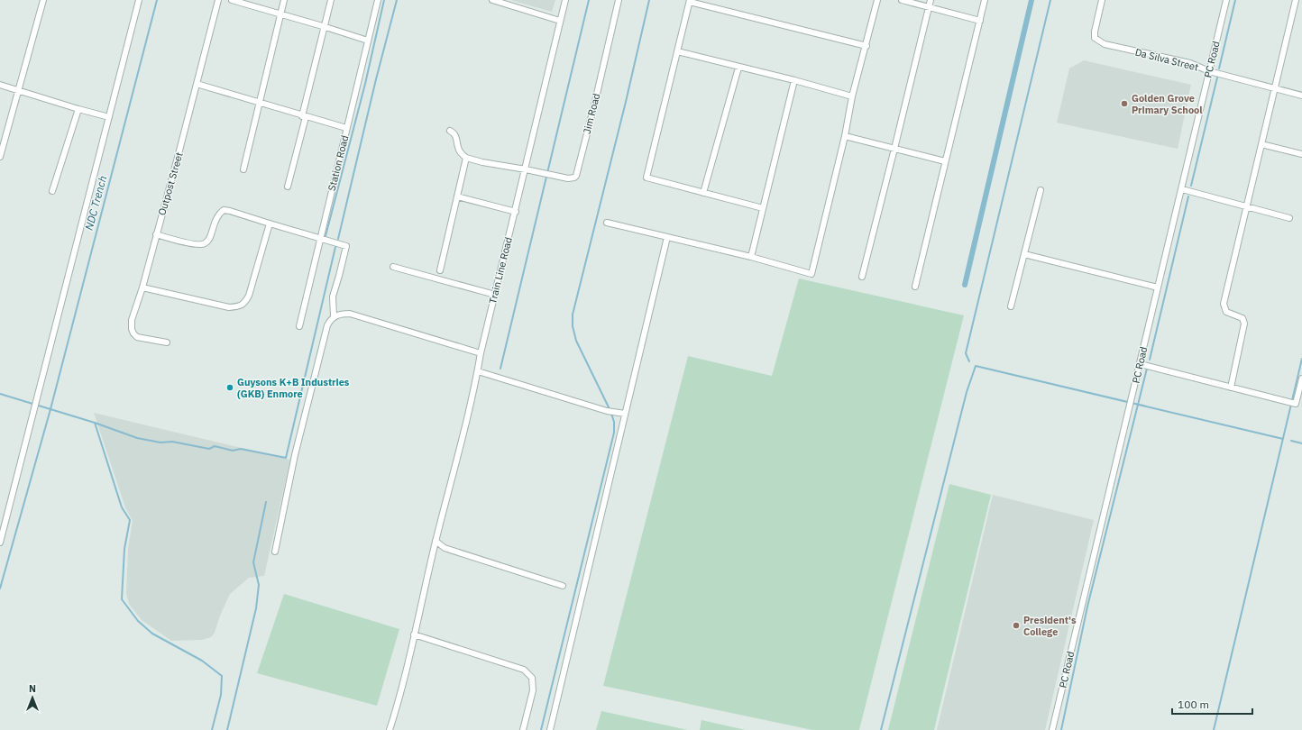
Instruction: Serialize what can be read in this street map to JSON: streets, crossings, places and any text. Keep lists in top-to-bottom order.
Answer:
{
  "streets": {
    "street": [
      "Da Silva Street",
      "PC Road",
      "Jim Road",
      "Station Road",
      "Outpost Street",
      "Train Line Road"
    ]
  },
  "crossings": [
    ["Da Silva Street", "PC Road"],
    ["Jim Road", "Train Line Road"]
  ],
  "water": ["NDC Trench"],
  "places": ["Golden Grove Primary School", "Guysons K+B Industries (GKB) Enmore", "President's College"],
  "scale_bar": "100 m",
  "north": "top"
}
